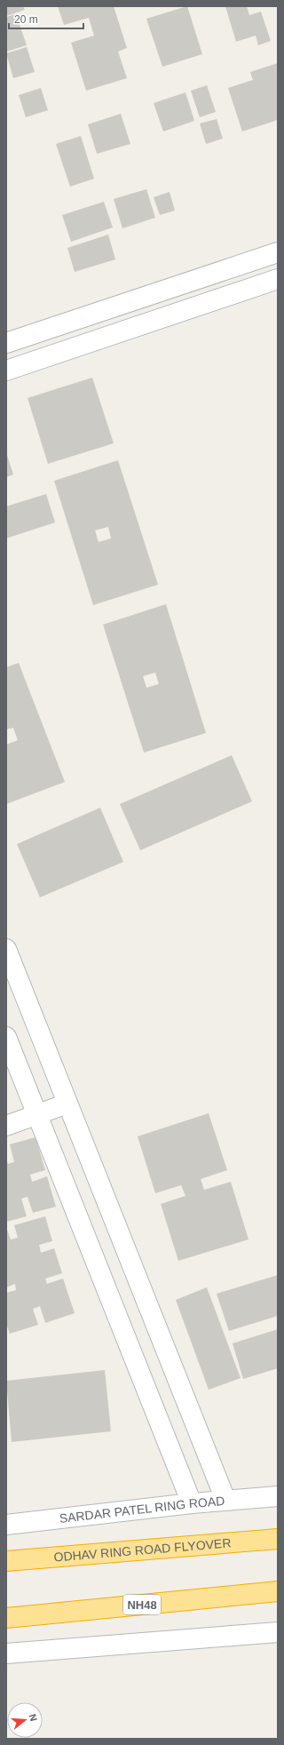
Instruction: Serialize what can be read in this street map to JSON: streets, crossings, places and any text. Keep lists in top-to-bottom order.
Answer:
{
  "streets": {
    "highway": ["ODHAV RING ROAD FLYOVER", "NH48"],
    "street": ["SARDAR PATEL RING ROAD"]
  },
  "scale_bar": "20 m",
  "north": "right"
}
